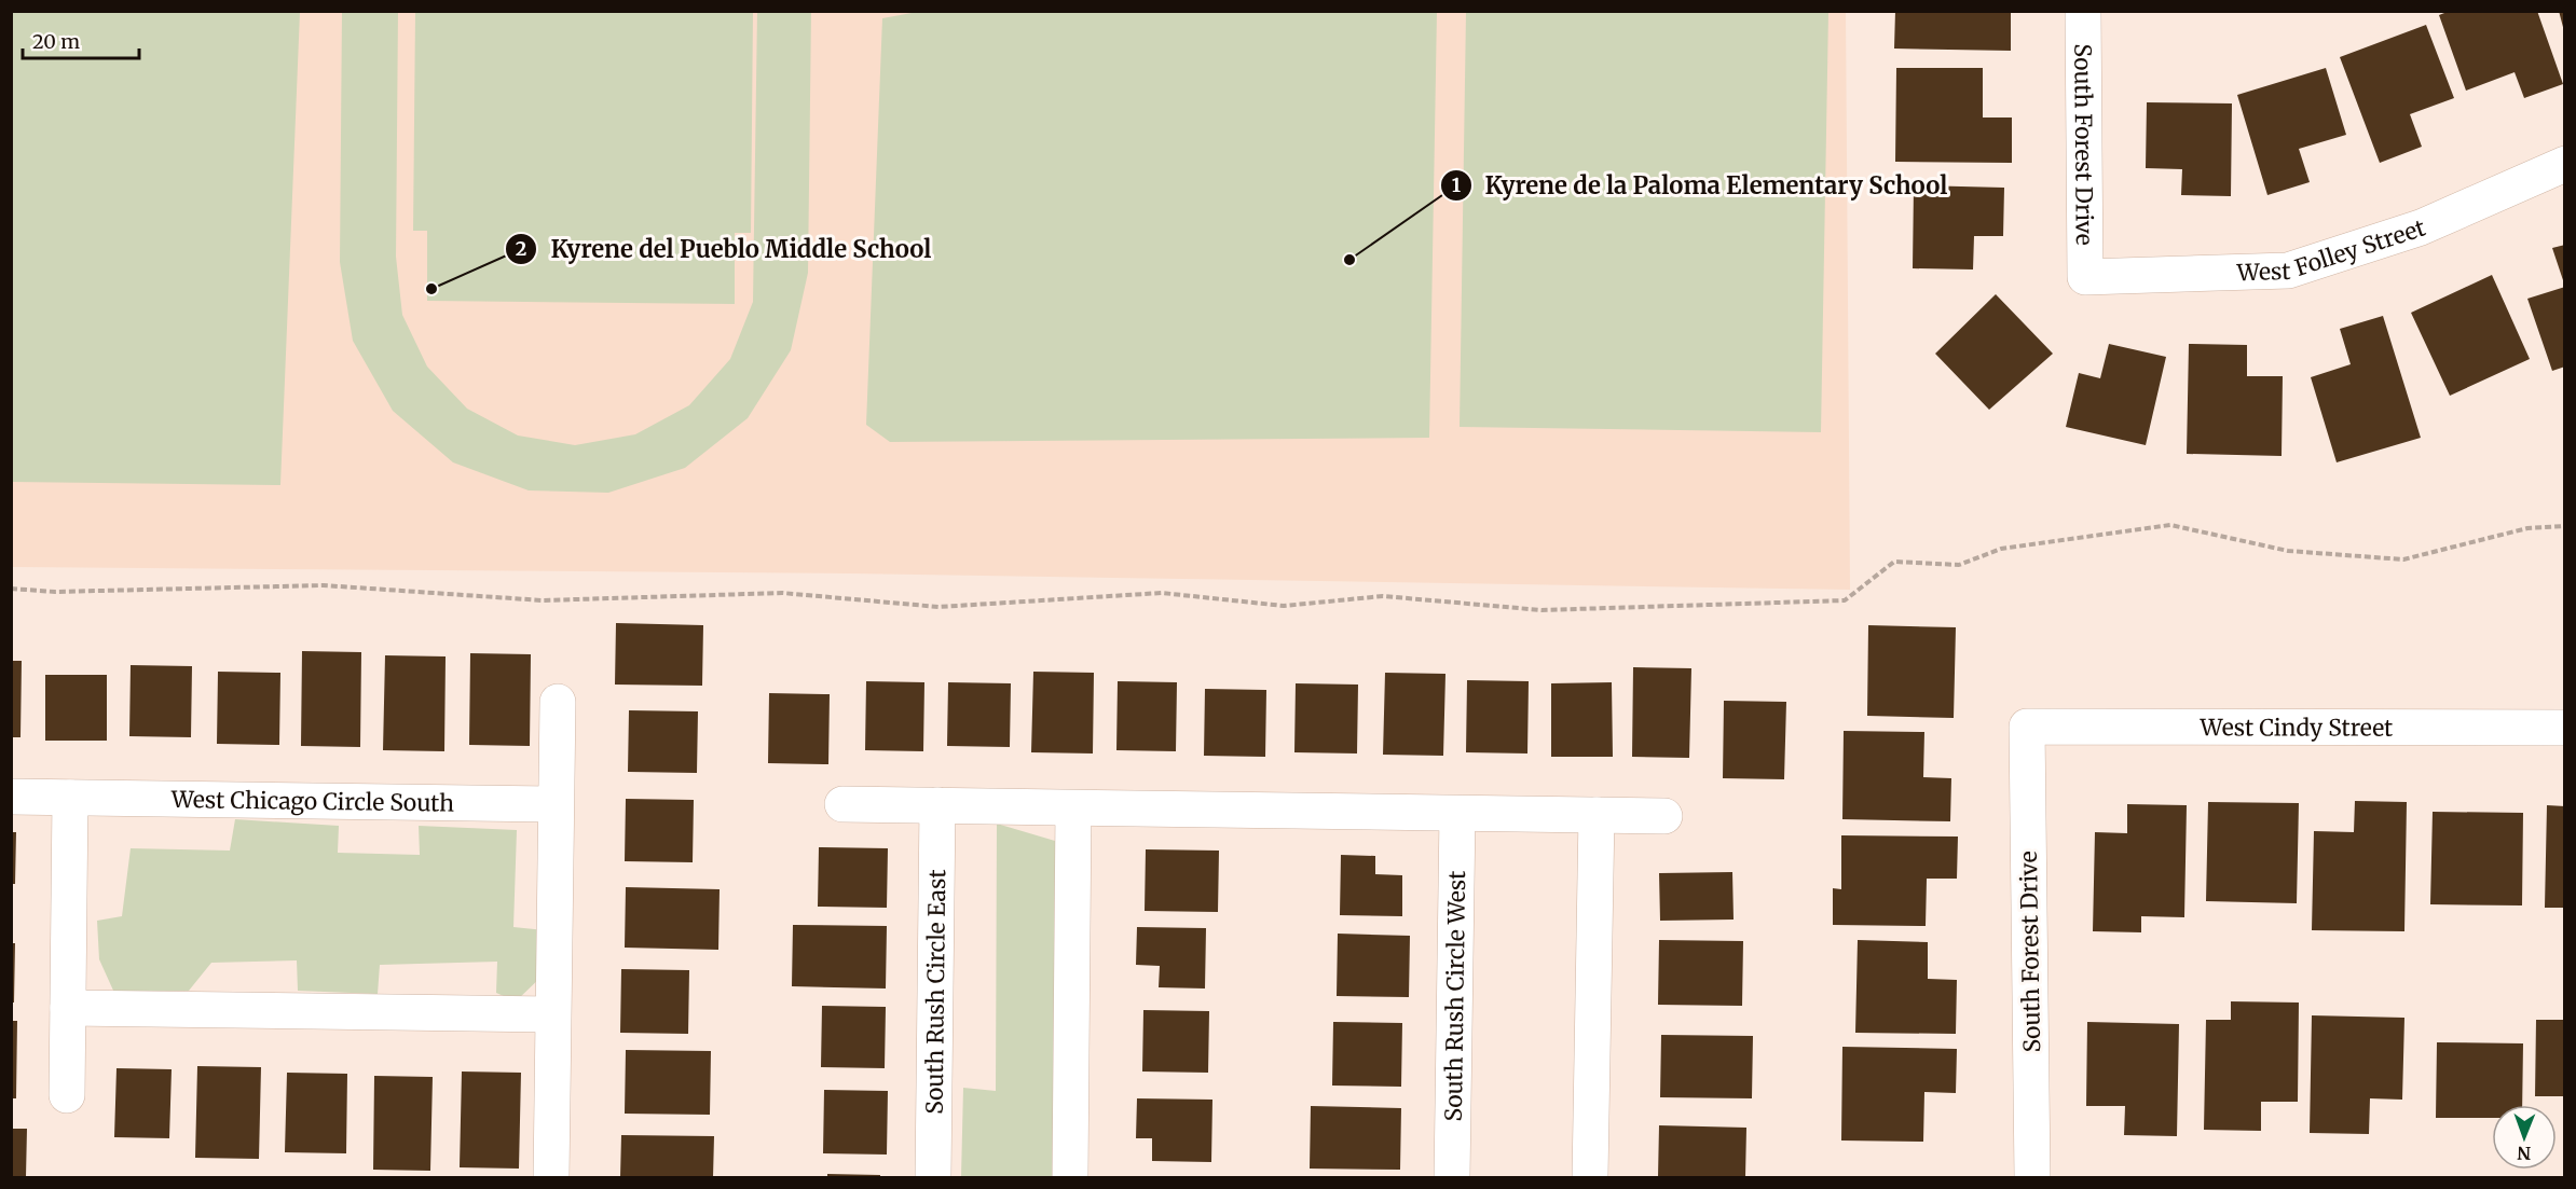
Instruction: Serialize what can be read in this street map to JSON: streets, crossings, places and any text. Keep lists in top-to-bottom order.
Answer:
{
  "streets": {
    "street": [
      "South Forest Drive",
      "West Folley Street",
      "West Cindy Street",
      "West Chicago Circle South",
      "South Rush Circle East",
      "South Rush Circle West"
    ]
  },
  "crossings": [
    ["South Forest Drive", "West Folley Street"],
    ["South Forest Drive", "West Cindy Street"]
  ],
  "places": ["Kyrene de la Paloma Elementary School", "Kyrene del Pueblo Middle School"],
  "scale_bar": "20 m",
  "north": "bottom"
}
